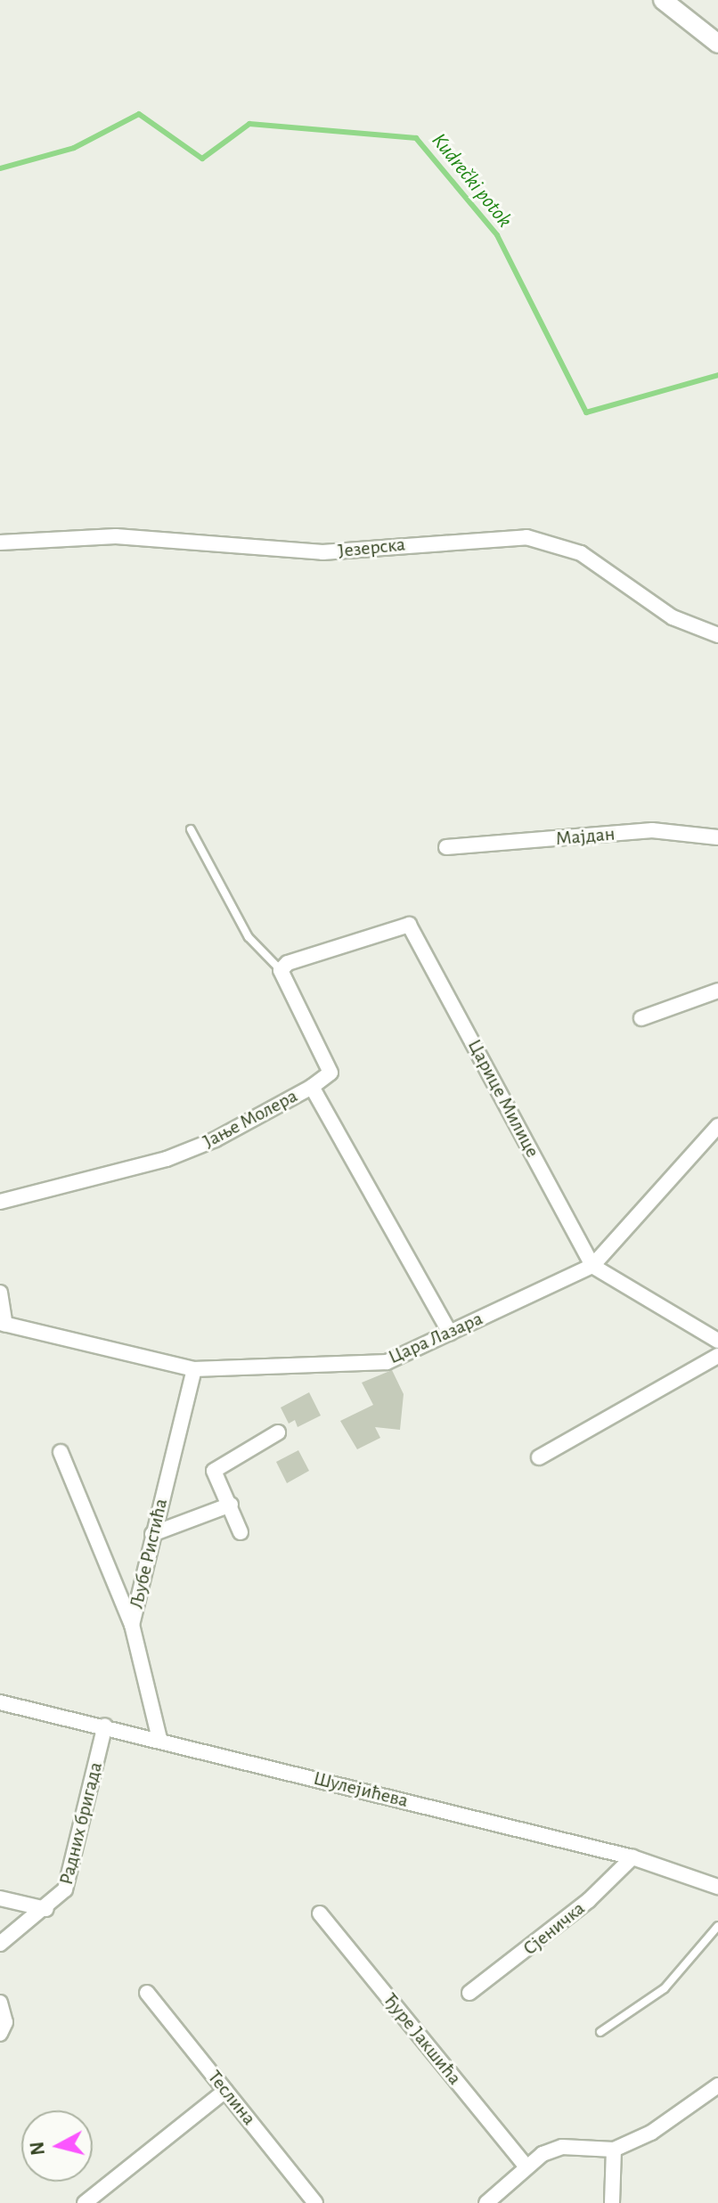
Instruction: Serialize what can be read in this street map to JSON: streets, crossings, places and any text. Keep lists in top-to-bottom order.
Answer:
{
  "streets": {
    "street": [
      "Језерска",
      "Мајдан",
      "Царице Милице",
      "Јање Молера",
      "Цара Лазара",
      "Љубе Ристића",
      "Шулејићева",
      "Радних бригада",
      "Сјеничка",
      "Ђуре Јакшића",
      "Теслина"
    ]
  },
  "crossings": [
    ["Царице Милице", "Цара Лазара"],
    ["Јање Молера", "Цара Лазара"],
    ["Цара Лазара", "Љубе Ристића"],
    ["Љубе Ристића", "Шулејићева"],
    ["Шулејићева", "Радних бригада"],
    ["Шулејићева", "Сјеничка"]
  ],
  "water": ["Kudrečki potok"],
  "north": "left"
}
